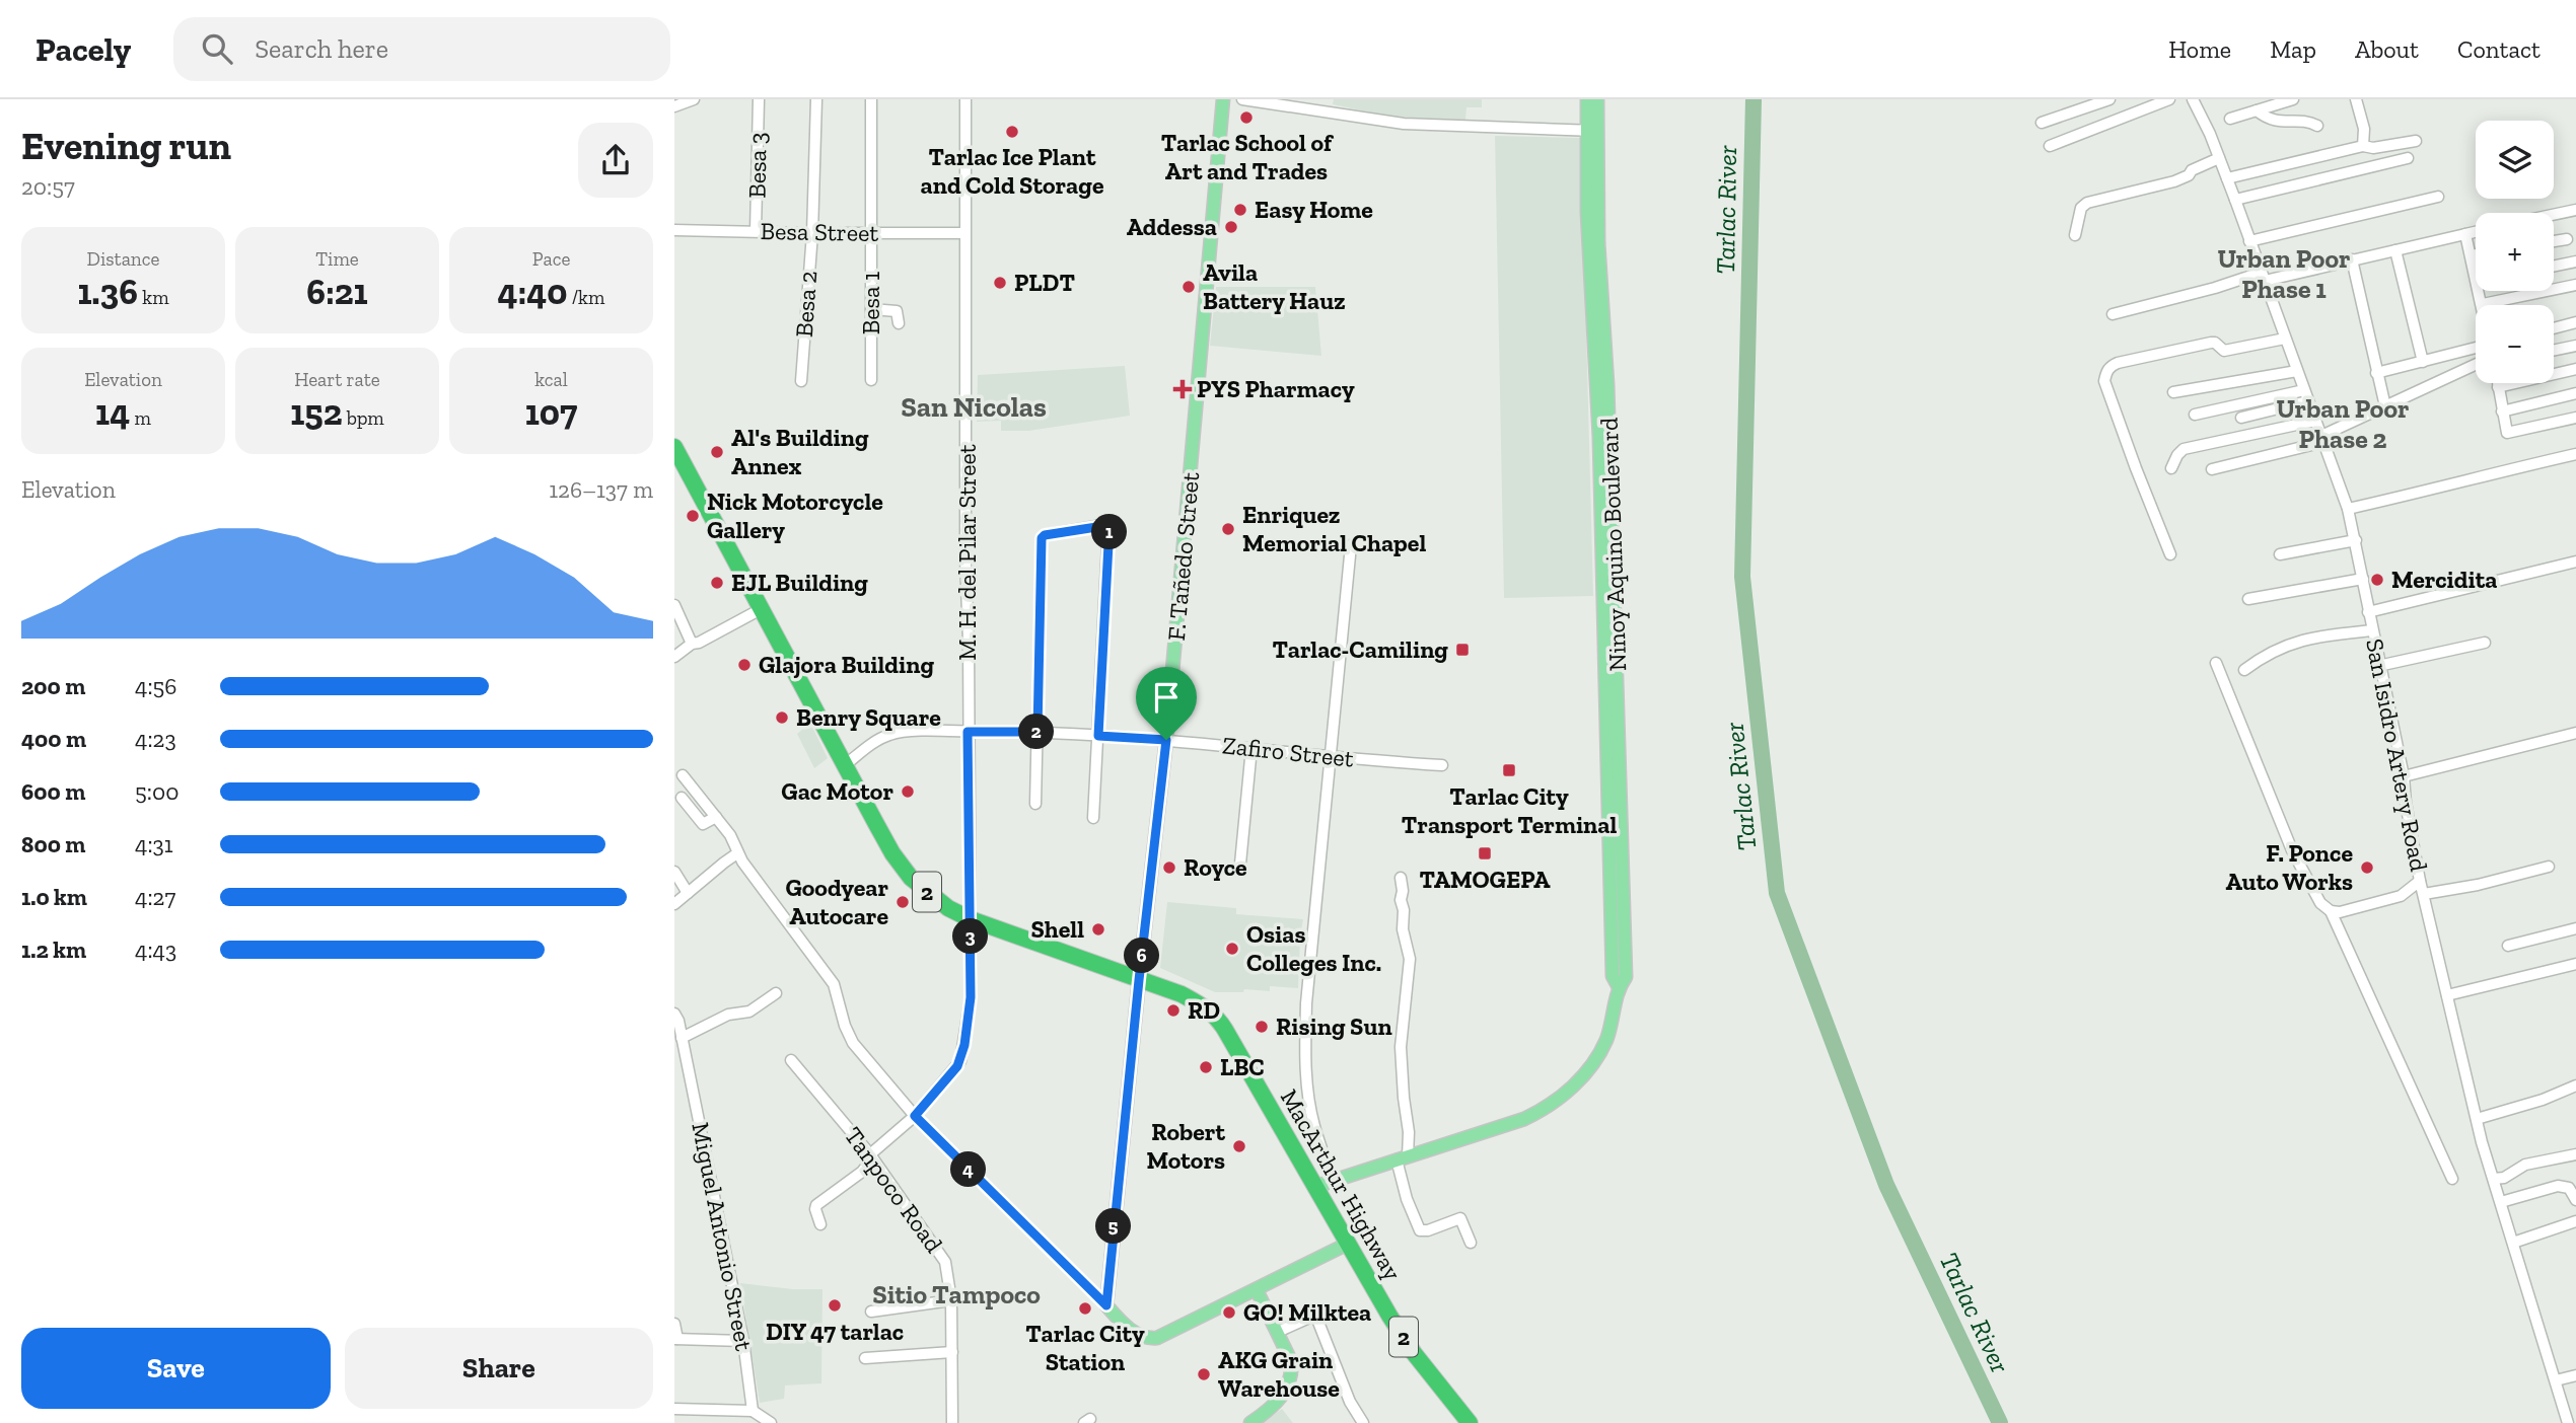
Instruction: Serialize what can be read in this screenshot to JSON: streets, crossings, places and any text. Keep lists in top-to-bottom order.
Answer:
{
  "streets": {
    "highway": ["2", "MacArthur Highway"],
    "main road": ["Ninoy Aquino Boulevard", "F. Tañedo Street"],
    "street": [
      "Besa 3",
      "Besa Street",
      "Besa 1",
      "Besa 2",
      "M. H. del Pilar Street",
      "Zafiro Street",
      "San Isidro Artery Road",
      "Tanpoco Road",
      "Miguel Antonio Street"
    ]
  },
  "crossings": [
    ["Besa 3", "Besa Street"],
    ["Besa Street", "Besa 1"],
    ["Besa Street", "Besa 2"],
    ["Besa Street", "M. H. del Pilar Street"],
    ["Ninoy Aquino Boulevard", "MacArthur Highway"],
    ["M. H. del Pilar Street", "Zafiro Street"],
    ["M. H. del Pilar Street", "MacArthur Highway"],
    ["M. H. del Pilar Street", "Tanpoco Road"],
    ["F. Tañedo Street", "Zafiro Street"],
    ["F. Tañedo Street", "MacArthur Highway"],
    ["Zafiro Street", "MacArthur Highway"]
  ],
  "districts": [
    "Urban Poor Phase 1",
    "San Nicolas",
    "Urban Poor Phase 2",
    "Sitio Tampoco"
  ],
  "water": ["Tarlac River"],
  "places": {
    "other": [
      "Tarlac School of Art and Trades",
      "Tarlac Ice Plant and Cold Storage",
      "Easy Home",
      "Addessa",
      "PLDT",
      "Avila Battery Hauz",
      "Al's Building Annex",
      "Nick Motorcycle Gallery",
      "Enriquez Memorial Chapel",
      "Mercidita",
      "EJL Building",
      "Glajora Building",
      "Benry Square",
      "Gac Motor",
      "Royce",
      "F. Ponce Auto Works",
      "Goodyear Autocare",
      "Shell",
      "Osias Colleges Inc.",
      "RD",
      "Rising Sun",
      "LBC",
      "Robert Motors",
      "DIY 47 tarlac",
      "Tarlac City Station",
      "GO! Milktea",
      "AKG Grain Warehouse"
    ],
    "health": ["PYS Pharmacy"],
    "transit": ["Tarlac-Camiling", "Tarlac City Transport Terminal", "TAMOGEPA"]
  },
  "page": {
    "header": "Pacely",
    "search": "Search here",
    "nav": [
      "Home",
      "Map",
      "About",
      "Contact"
    ],
    "heading": ["Evening run", "20:57"],
    "map_buttons": ["+", "−"],
    "stats": [
      ["Distance", "1.36 km"],
      ["Time", "6:21"],
      ["Pace", "4:40 /km"],
      ["Elevation", "14 m"],
      ["Heart rate", "152 bpm"],
      ["kcal", "107"]
    ],
    "chart": ["Elevation", "126–137 m"],
    "pins": [
      "1",
      "2",
      "3",
      "6",
      "4",
      "5"
    ],
    "list": [
      {
        "name": "200 m",
        "note": "4:56"
      },
      {
        "name": "400 m",
        "note": "4:23"
      },
      {
        "name": "600 m",
        "note": "5:00"
      },
      {
        "name": "800 m",
        "note": "4:31"
      },
      {
        "name": "1.0 km",
        "note": "4:27"
      },
      {
        "name": "1.2 km",
        "note": "4:43"
      }
    ],
    "buttons": ["Save", "Share"]
  }
}
